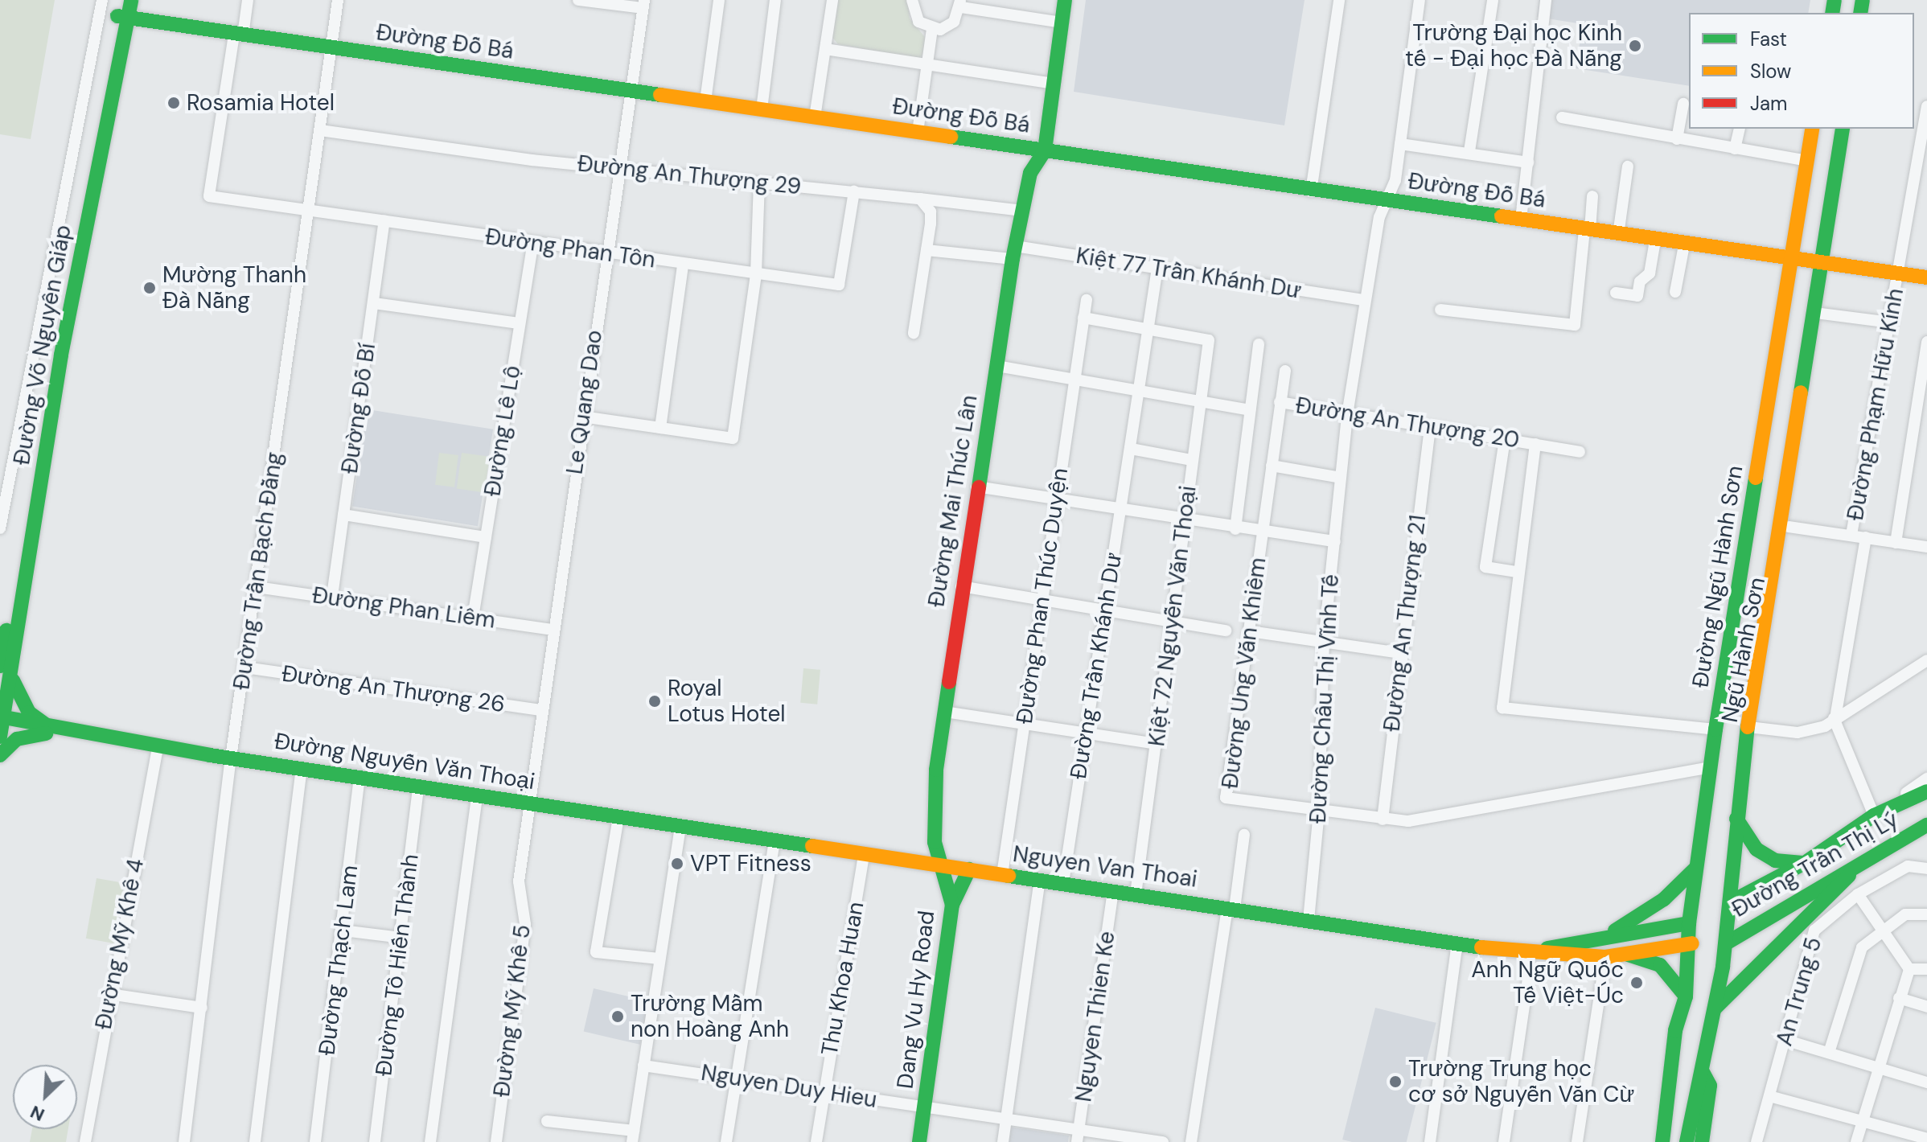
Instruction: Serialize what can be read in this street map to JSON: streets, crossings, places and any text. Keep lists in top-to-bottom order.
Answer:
{
  "streets": {
    "main road": [
      "Đường Đỗ Bá",
      "Đường Võ Nguyên Giáp",
      "Đường Mai Thúc Lân",
      "Đường Ngũ Hành Sơn",
      "Ngũ Hành Sơn",
      "Đường Nguyễn Văn Thoại",
      "Đường Trần Thị Lý",
      "Nguyen Van Thoai",
      "Dang Vu Hy Road"
    ],
    "street": [
      "Đường An Thượng 29",
      "Đường Phan Tôn",
      "Kiệt 77 Trần Khánh Dư",
      "Le Quang Dao",
      "Đường Phạm Hữu Kính",
      "Đường Đỗ Bí",
      "Đường An Thượng 20",
      "Đường Lê Lộ",
      "Đường Trần Bạch Đằng",
      "Đường Phan Thúc Duyện",
      "Đường Phan Liêm",
      "Kiệt 72 Nguyễn Văn Thoại",
      "Đường An Thượng 21",
      "Đường Trần Khánh Dư",
      "Đường Ung Văn Khiêm",
      "Đường An Thượng 26",
      "Đường Châu Thị Vĩnh Tế",
      "Đường Mỹ Khê 4",
      "Đường Thạch Lam",
      "Đường Tô Hiến Thành",
      "Thu Khoa Huan",
      "An Trung 5",
      "Đường Mỹ Khê 5",
      "Nguyen Thien Ke",
      "Nguyen Duy Hieu"
    ]
  },
  "crossings": [
    ["Đường Đỗ Bá", "Đường Phan Tôn"],
    ["Đường Đỗ Bá", "Đường Võ Nguyên Giáp"],
    ["Đường Đỗ Bá", "Le Quang Dao"],
    ["Đường Đỗ Bá", "Đường Phạm Hữu Kính"],
    ["Đường Đỗ Bá", "Đường Mai Thúc Lân"],
    ["Đường Đỗ Bá", "Đường Trần Bạch Đằng"],
    ["Đường Đỗ Bá", "Đường Ngũ Hành Sơn"],
    ["Đường Đỗ Bá", "Ngũ Hành Sơn"],
    ["Đường Đỗ Bá", "Đường Châu Thị Vĩnh Tế"],
    ["Đường An Thượng 29", "Đường Phan Tôn"],
    ["Đường An Thượng 29", "Le Quang Dao"],
    ["Đường An Thượng 29", "Đường Mai Thúc Lân"],
    ["Đường An Thượng 29", "Đường Trần Bạch Đằng"],
    ["Đường Phan Tôn", "Le Quang Dao"],
    ["Đường Phan Tôn", "Đường Đỗ Bí"],
    ["Đường Phan Tôn", "Đường Lê Lộ"],
    ["Đường Phan Tôn", "Đường Trần Bạch Đằng"],
    ["Kiệt 77 Trần Khánh Dư", "Đường Mai Thúc Lân"],
    ["Kiệt 77 Trần Khánh Dư", "Đường Trần Khánh Dư"],
    ["Kiệt 77 Trần Khánh Dư", "Đường Châu Thị Vĩnh Tế"],
    ["Đường Võ Nguyên Giáp", "Đường Nguyễn Văn Thoại"],
    ["Le Quang Dao", "Đường Phan Liêm"],
    ["Le Quang Dao", "Đường An Thượng 26"],
    ["Le Quang Dao", "Đường Nguyễn Văn Thoại"],
    ["Le Quang Dao", "Đường Mỹ Khê 5"],
    ["Đường Phạm Hữu Kính", "Ngũ Hành Sơn"],
    ["Đường Đỗ Bí", "Đường Phan Liêm"],
    ["Đường An Thượng 20", "Đường An Thượng 21"],
    ["Đường An Thượng 20", "Đường Ung Văn Khiêm"],
    ["Đường An Thượng 20", "Đường Châu Thị Vĩnh Tế"],
    ["Đường Lê Lộ", "Đường Phan Liêm"],
    ["Đường Mai Thúc Lân", "Nguyen Van Thoai"],
    ["Đường Mai Thúc Lân", "Dang Vu Hy Road"],
    ["Đường Trần Bạch Đằng", "Đường Phan Liêm"],
    ["Đường Trần Bạch Đằng", "Đường An Thượng 26"],
    ["Đường Trần Bạch Đằng", "Đường Nguyễn Văn Thoại"],
    ["Đường Ngũ Hành Sơn", "Đường Ung Văn Khiêm"],
    ["Đường Ngũ Hành Sơn", "Đường Trần Thị Lý"],
    ["Đường Phan Thúc Duyện", "Nguyen Van Thoai"],
    ["Kiệt 72 Nguyễn Văn Thoại", "Đường Trần Khánh Dư"],
    ["Kiệt 72 Nguyễn Văn Thoại", "Nguyen Van Thoai"],
    ["Đường An Thượng 21", "Đường Ung Văn Khiêm"],
    ["Đường Trần Khánh Dư", "Nguyen Van Thoai"],
    ["Đường Ung Văn Khiêm", "Đường Châu Thị Vĩnh Tế"],
    ["Đường Châu Thị Vĩnh Tế", "Nguyen Van Thoai"],
    ["Đường Nguyễn Văn Thoại", "Nguyen Van Thoai"],
    ["Đường Nguyễn Văn Thoại", "Đường Mỹ Khê 4"],
    ["Đường Nguyễn Văn Thoại", "Đường Thạch Lam"],
    ["Đường Nguyễn Văn Thoại", "Đường Tô Hiến Thành"],
    ["Đường Nguyễn Văn Thoại", "Đường Mỹ Khê 5"],
    ["Nguyen Van Thoai", "Thu Khoa Huan"],
    ["Nguyen Van Thoai", "Dang Vu Hy Road"],
    ["Nguyen Van Thoai", "Nguyen Thien Ke"],
    ["Thu Khoa Huan", "Nguyen Duy Hieu"],
    ["Dang Vu Hy Road", "Nguyen Duy Hieu"],
    ["Nguyen Thien Ke", "Nguyen Duy Hieu"]
  ],
  "places": [
    "Trường Đại học Kinh tế - Đại học Đà Nẵng",
    "Rosamia Hotel",
    "Mường Thanh Đà Nẵng",
    "Royal Lotus Hotel",
    "VPT Fitness",
    "Anh Ngữ Quốc Tế Việt-Úc",
    "Trường Mầm non Hoàng Anh",
    "Trường Trung học cơ sở Nguyễn Văn Cừ"
  ],
  "legend": ["Fast", "Slow", "Jam"],
  "north": "bottom left"
}
